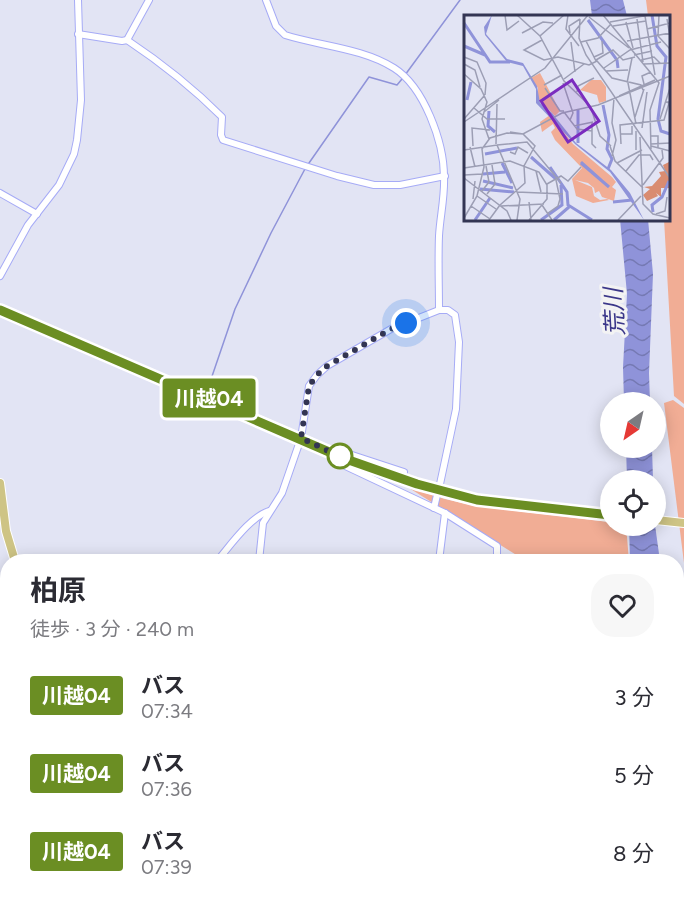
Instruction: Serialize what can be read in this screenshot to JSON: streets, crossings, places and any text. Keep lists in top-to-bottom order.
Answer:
{
  "water": ["荒川"],
  "lines": ["bus line 川越04"],
  "north": "bottom left",
  "page": {
    "on_map": "川越04",
    "heading": ["柏原", "徒歩 · 3 分 · 240 m"],
    "list": [
      {
        "mark": "川越04",
        "name": "バス",
        "note": "07:34",
        "value": "3 分"
      },
      {
        "mark": "川越04",
        "name": "バス",
        "note": "07:36",
        "value": "5 分"
      },
      {
        "mark": "川越04",
        "name": "バス",
        "note": "07:39",
        "value": "8 分"
      }
    ]
  }
}
